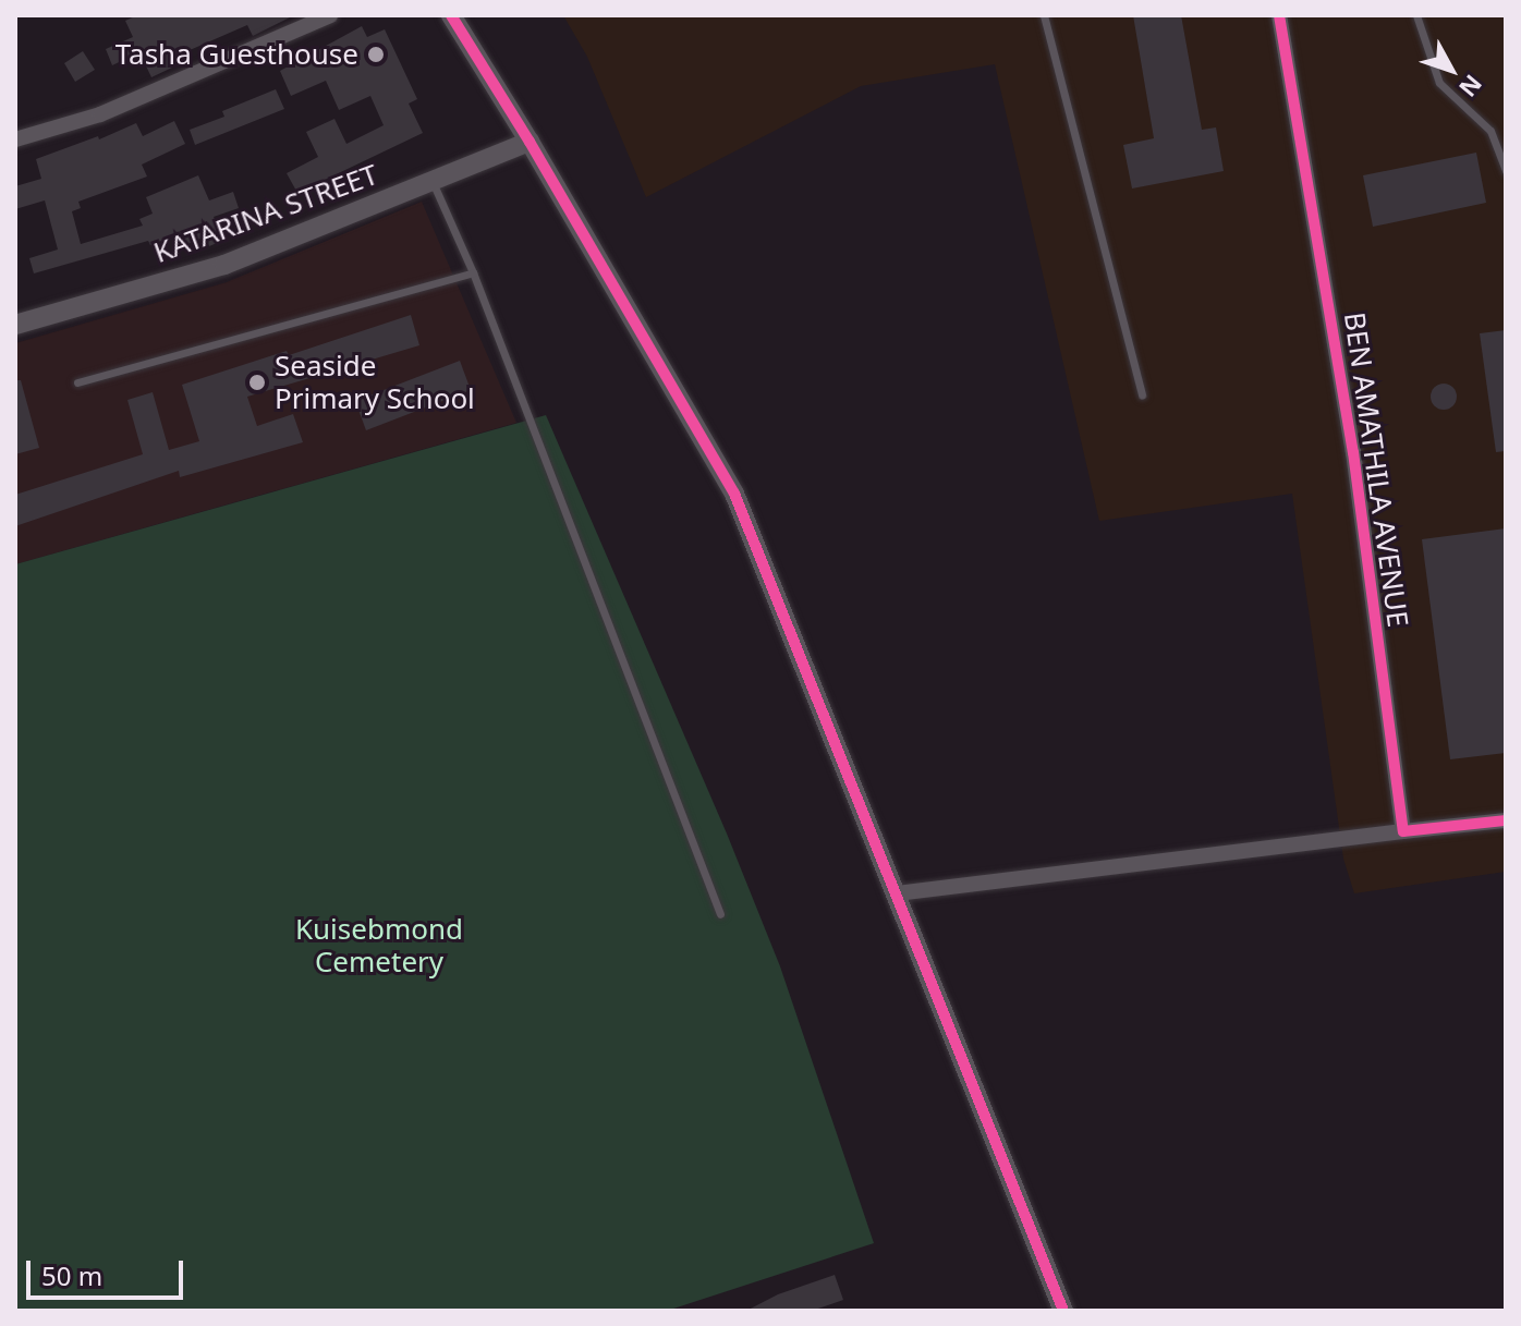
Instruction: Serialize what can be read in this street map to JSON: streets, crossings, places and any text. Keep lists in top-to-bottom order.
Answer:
{
  "streets": {
    "street": ["KATARINA STREET", "BEN AMATHILA AVENUE"]
  },
  "parks": ["Kuisebmond Cemetery"],
  "places": ["Tasha Guesthouse", "Seaside Primary School"],
  "scale_bar": "50 m",
  "north": "bottom right"
}
